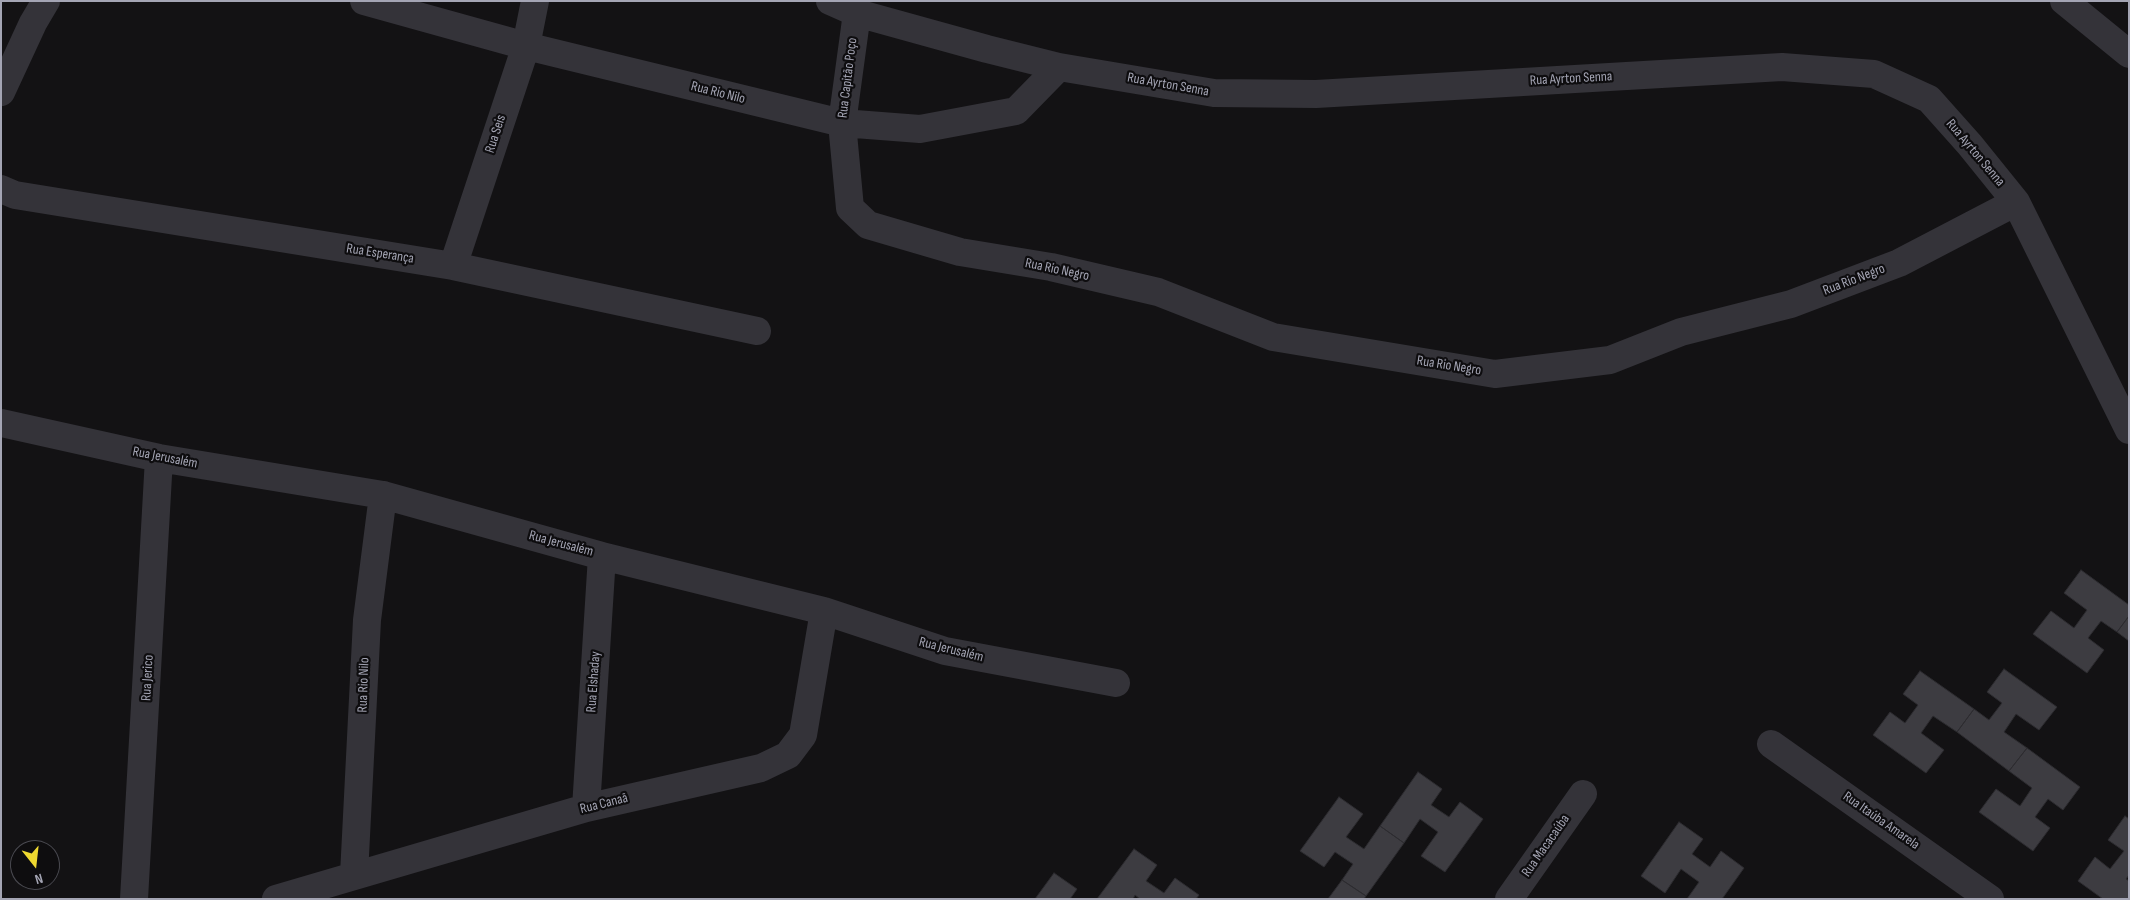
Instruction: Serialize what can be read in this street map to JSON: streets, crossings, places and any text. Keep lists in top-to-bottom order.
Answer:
{
  "streets": {
    "street": [
      "Rua Capitão Poço",
      "Rua Ayrton Senna",
      "Rua Rio Nilo",
      "Rua Seis",
      "Rua Esperança",
      "Rua Rio Negro",
      "Rua Jerusalém",
      "Rua Jerico",
      "Rua Elshaday",
      "Rua Canaã",
      "Rua Itaúba Amarela",
      "Rua Macacaúba"
    ]
  },
  "crossings": [
    ["Rua Capitão Poço", "Rua Ayrton Senna"],
    ["Rua Capitão Poço", "Rua Rio Nilo"],
    ["Rua Capitão Poço", "Rua Rio Negro"],
    ["Rua Ayrton Senna", "Rua Rio Nilo"],
    ["Rua Ayrton Senna", "Rua Rio Negro"],
    ["Rua Rio Nilo", "Rua Seis"],
    ["Rua Rio Nilo", "Rua Jerusalém"],
    ["Rua Rio Nilo", "Rua Canaã"],
    ["Rua Seis", "Rua Esperança"],
    ["Rua Jerusalém", "Rua Jerico"],
    ["Rua Jerusalém", "Rua Elshaday"],
    ["Rua Jerusalém", "Rua Canaã"],
    ["Rua Elshaday", "Rua Canaã"]
  ],
  "north": "bottom"
}
